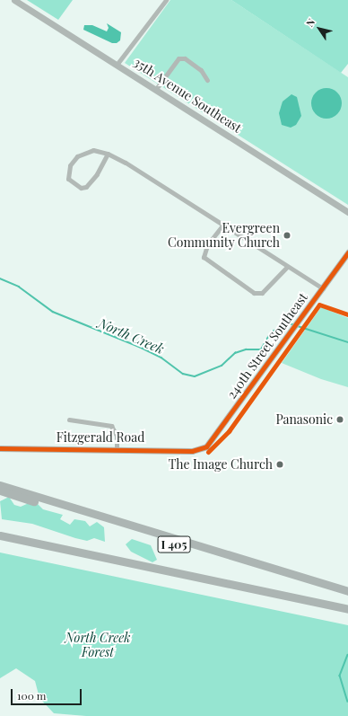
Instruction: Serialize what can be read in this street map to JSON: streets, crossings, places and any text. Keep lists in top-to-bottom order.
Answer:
{
  "streets": {
    "highway": ["I 405"],
    "street": ["35th Avenue Southeast", "240th Street Southeast", "Fitzgerald Road"]
  },
  "crossings": [
    ["240th Street Southeast", "Fitzgerald Road"]
  ],
  "water": ["North Creek"],
  "parks": ["North Creek Forest"],
  "places": ["Evergreen Community Church", "Panasonic", "The Image Church"],
  "scale_bar": "100 m",
  "north": "top left"
}
